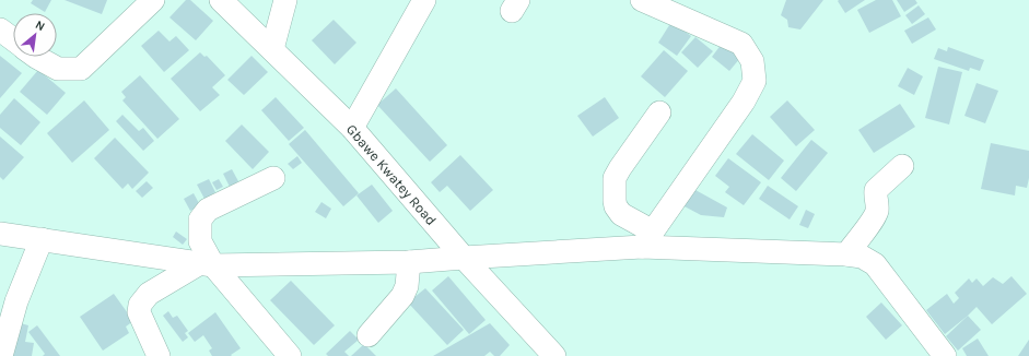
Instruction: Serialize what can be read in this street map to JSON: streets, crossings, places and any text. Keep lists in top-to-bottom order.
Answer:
{
  "streets": {
    "street": ["Gbawe Kwatey Road"]
  },
  "north": "top right"
}
